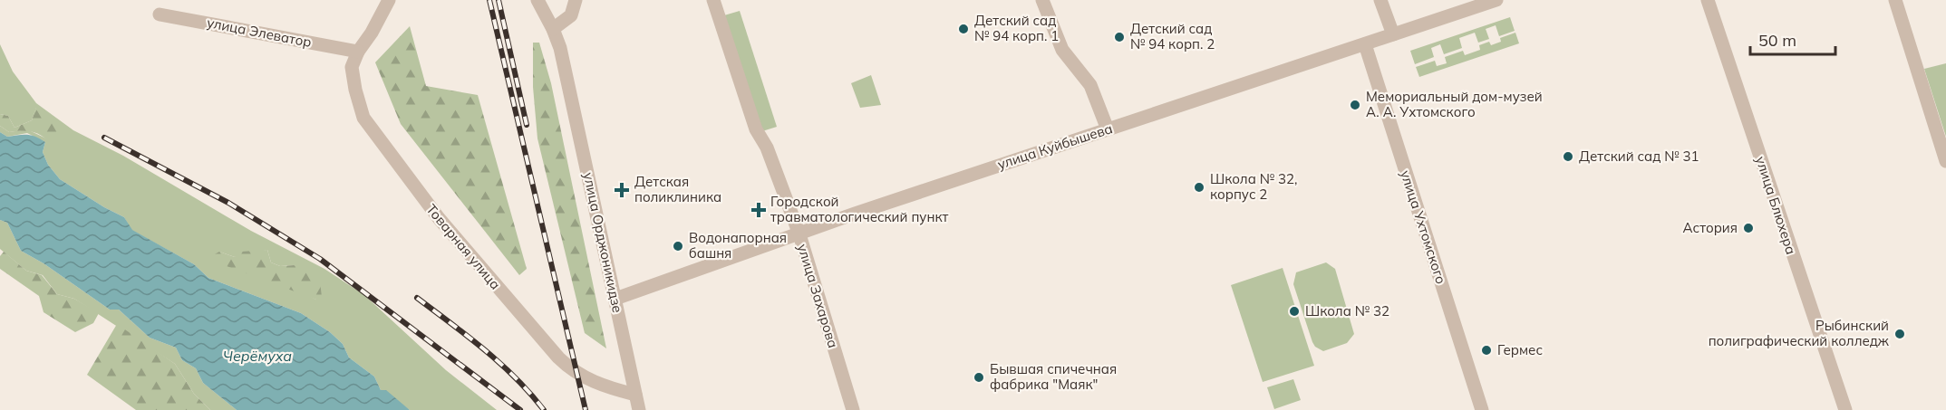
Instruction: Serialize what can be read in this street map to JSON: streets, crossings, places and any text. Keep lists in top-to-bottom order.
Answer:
{
  "streets": {
    "street": [
      "улица Элеватор",
      "улица Куйбышева",
      "улица Блюхера",
      "улица Ухтомского",
      "улица Орджоникидзе",
      "Товарная улица",
      "улица Захарова"
    ]
  },
  "crossings": [
    ["улица Элеватор", "Товарная улица"],
    ["улица Куйбышева", "улица Ухтомского"],
    ["улица Куйбышева", "улица Орджоникидзе"],
    ["улица Куйбышева", "улица Захарова"],
    ["улица Орджоникидзе", "Товарная улица"]
  ],
  "water": ["Черёмуха"],
  "places": {
    "other": [
      "Детский сад № 94 корп. 1",
      "Детский сад № 94 корп. 2",
      "Мемориальный дом-музей А. А. Ухтомского",
      "Детский сад № 31",
      "Школа № 32, корпус 2",
      "Астория",
      "Водонапорная башня",
      "Школа № 32",
      "Рыбинский полиграфический колледж",
      "Гермес",
      "Бывшая спичечная фабрика \"Маяк\""
    ],
    "health": ["Детская поликлиника", "Городской травматологический пункт"]
  },
  "scale_bar": "50 m"
}
